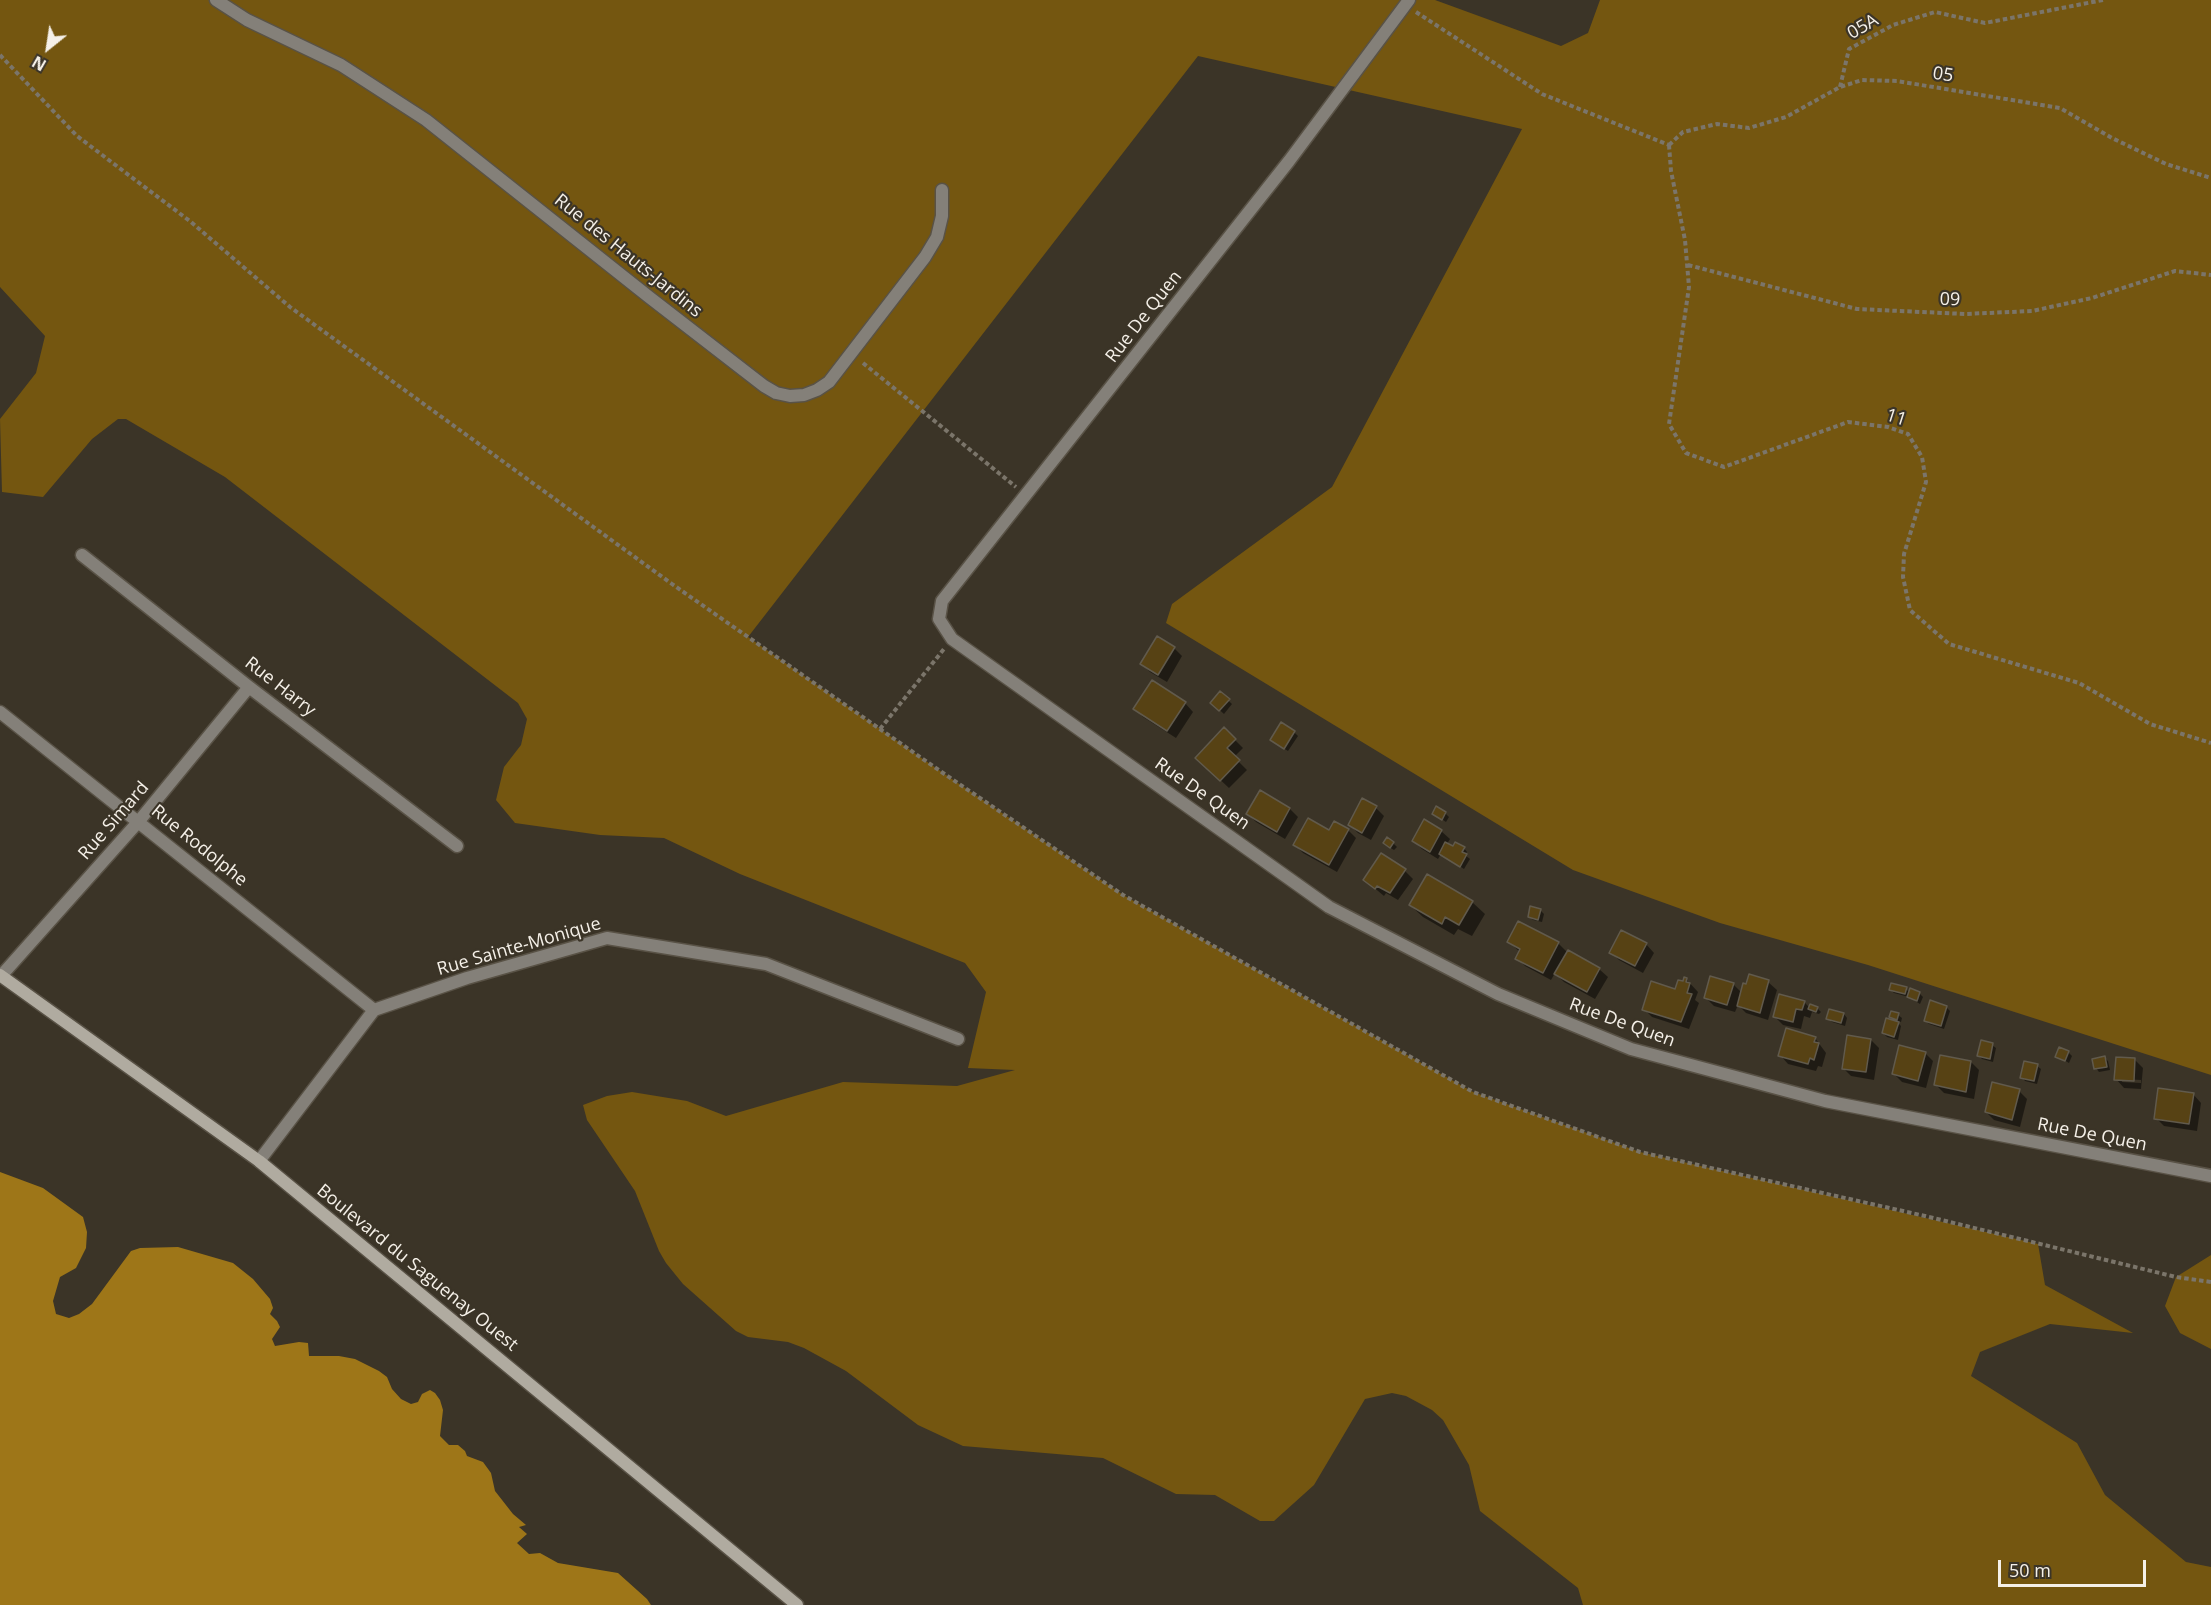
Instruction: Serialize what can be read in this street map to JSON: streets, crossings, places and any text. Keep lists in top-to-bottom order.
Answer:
{
  "streets": {
    "main road": ["Boulevard du Saguenay Ouest"],
    "street": [
      "Rue des Hauts-Jardins",
      "Rue De Quen",
      "Rue Harry",
      "Rue Simard",
      "Rue Rodolphe",
      "Rue Sainte-Monique"
    ],
    "path": [
      "05A",
      "05",
      "09",
      "11"
    ]
  },
  "crossings": [
    ["05A", "05"],
    ["05", "11"],
    ["09", "11"],
    ["Rue Harry", "Rue Simard"],
    ["Rue Simard", "Rue Rodolphe"],
    ["Rue Simard", "Boulevard du Saguenay Ouest"],
    ["Rue Rodolphe", "Rue Sainte-Monique"]
  ],
  "scale_bar": "50 m",
  "north": "bottom left"
}
